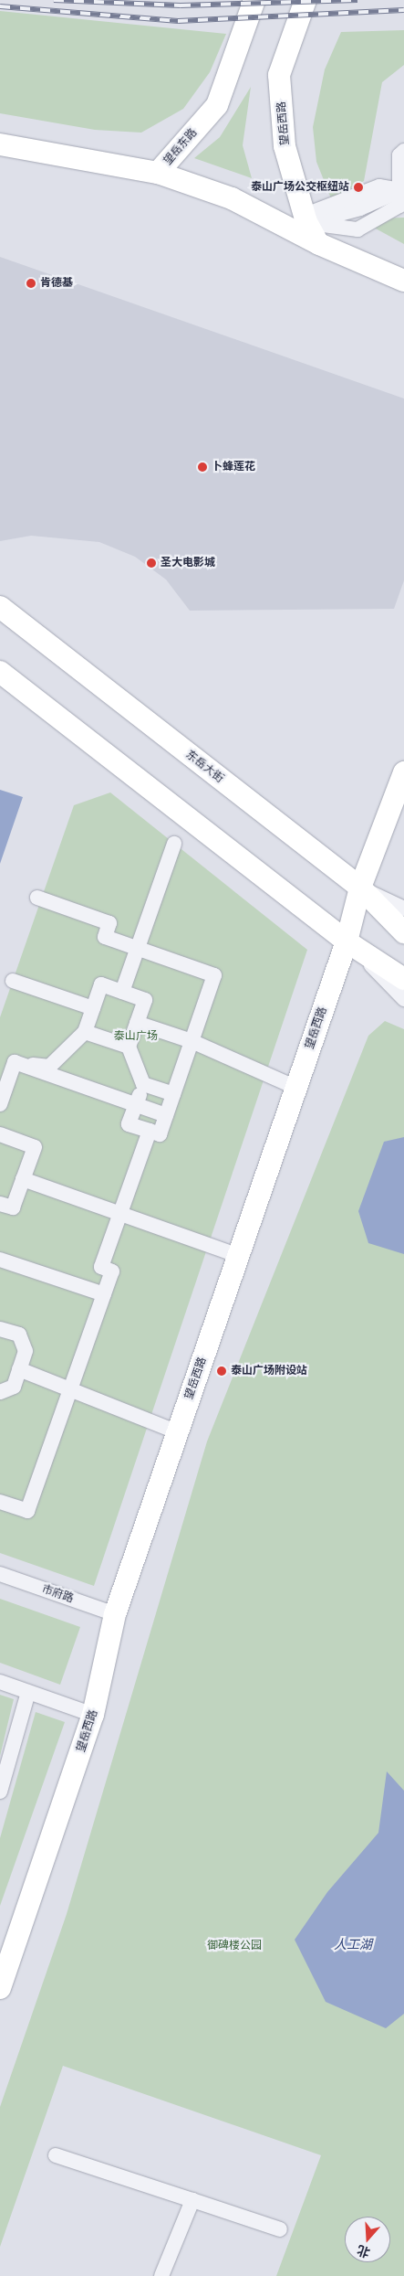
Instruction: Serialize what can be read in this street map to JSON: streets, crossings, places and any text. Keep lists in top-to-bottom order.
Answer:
{
  "streets": {
    "street": [
      "望岳西路",
      "望岳东路",
      "东岳大街",
      "市府路"
    ]
  },
  "crossings": [
    ["望岳西路", "东岳大街"],
    ["望岳西路", "市府路"]
  ],
  "water": ["人工湖"],
  "parks": ["泰山广场", "御碑楼公园"],
  "places": [
    "泰山广场公交枢纽站",
    "肯德基",
    "卜蜂莲花",
    "圣大电影城",
    "泰山广场附设站"
  ],
  "north": "bottom"
}
